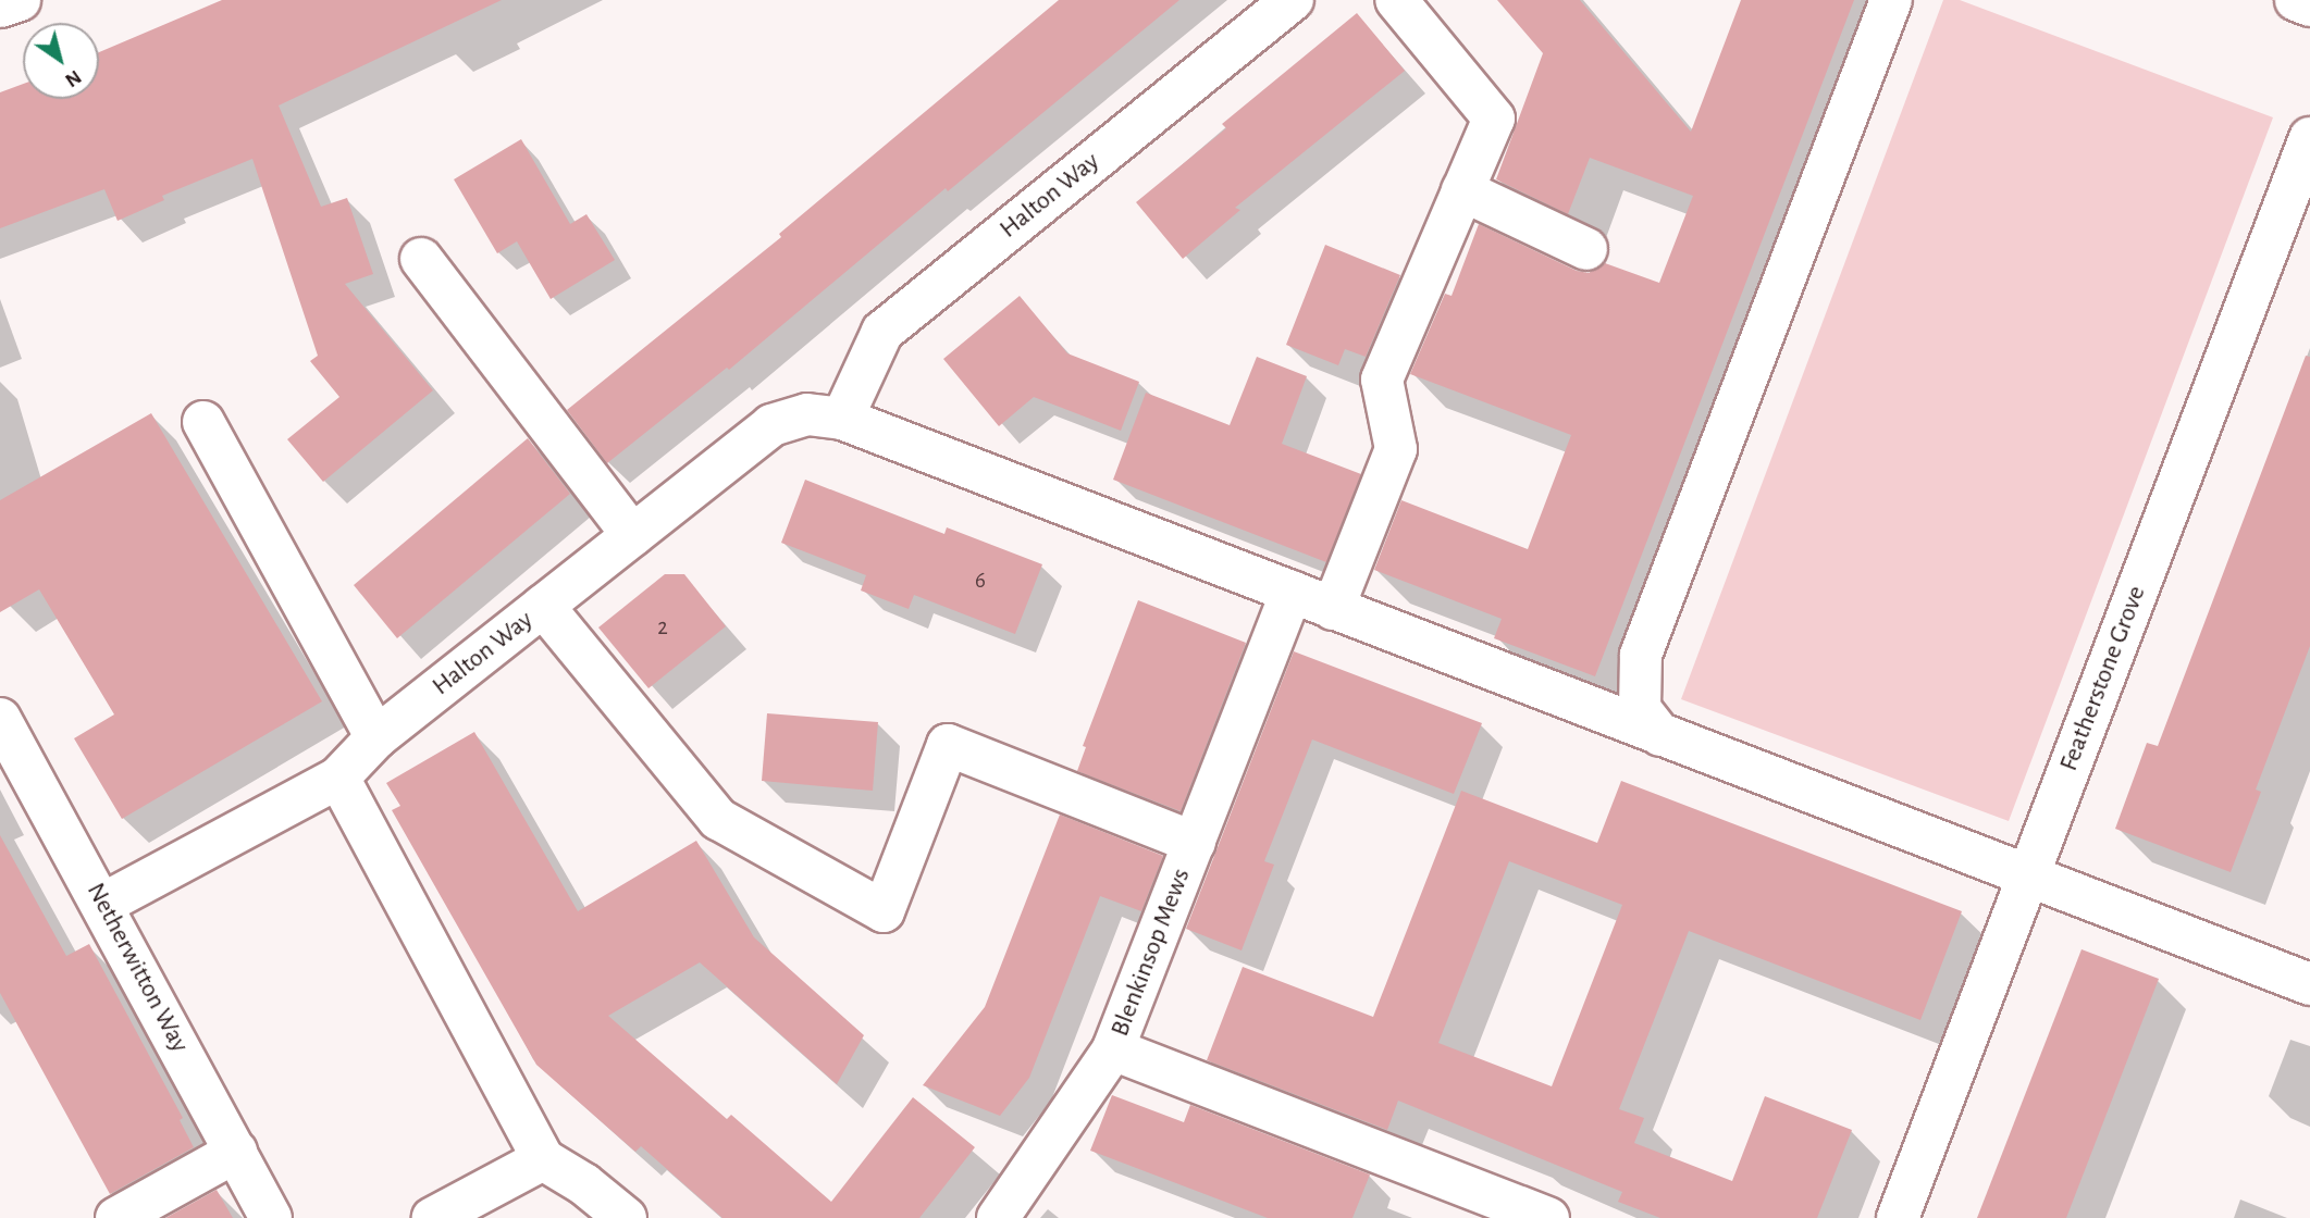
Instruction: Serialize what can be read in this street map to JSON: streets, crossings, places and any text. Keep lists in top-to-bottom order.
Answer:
{
  "streets": {
    "street": [
      "Halton Way",
      "Featherstone Grove",
      "Blenkinsop Mews",
      "Netherwitton Way"
    ]
  },
  "crossings": [
    ["Halton Way", "Blenkinsop Mews"],
    ["Halton Way", "Netherwitton Way"]
  ],
  "house_numbers": ["6", "2"],
  "north": "bottom right"
}
